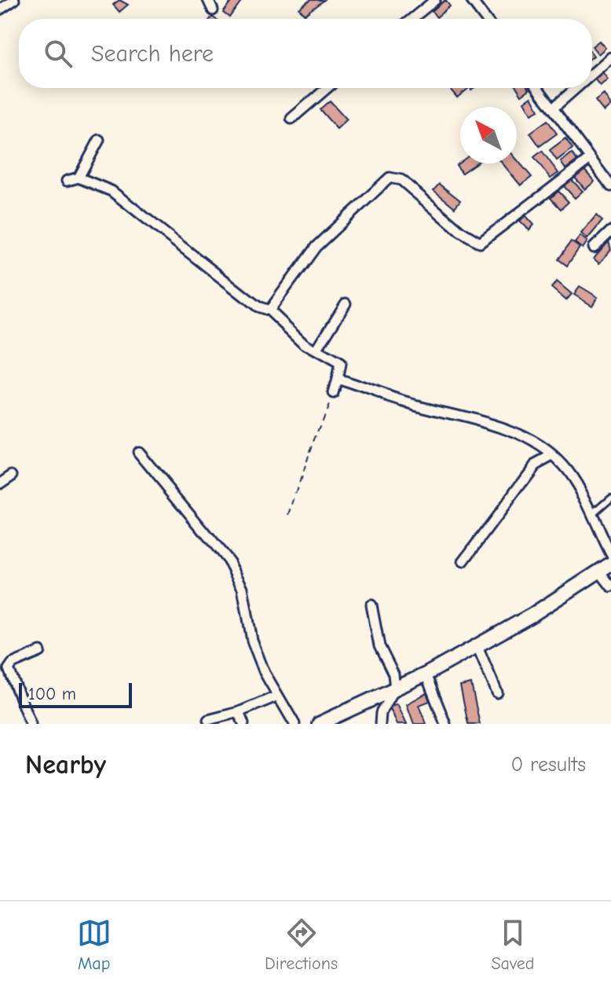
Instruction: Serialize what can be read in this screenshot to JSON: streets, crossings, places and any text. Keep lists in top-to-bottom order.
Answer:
{
  "scale_bar": "100 m",
  "north": "top left",
  "page": {
    "search": "Search here",
    "scale": "100 m",
    "heading": ["Nearby", "0 results"],
    "nav": ["Map", "Directions", "Saved"]
  }
}
